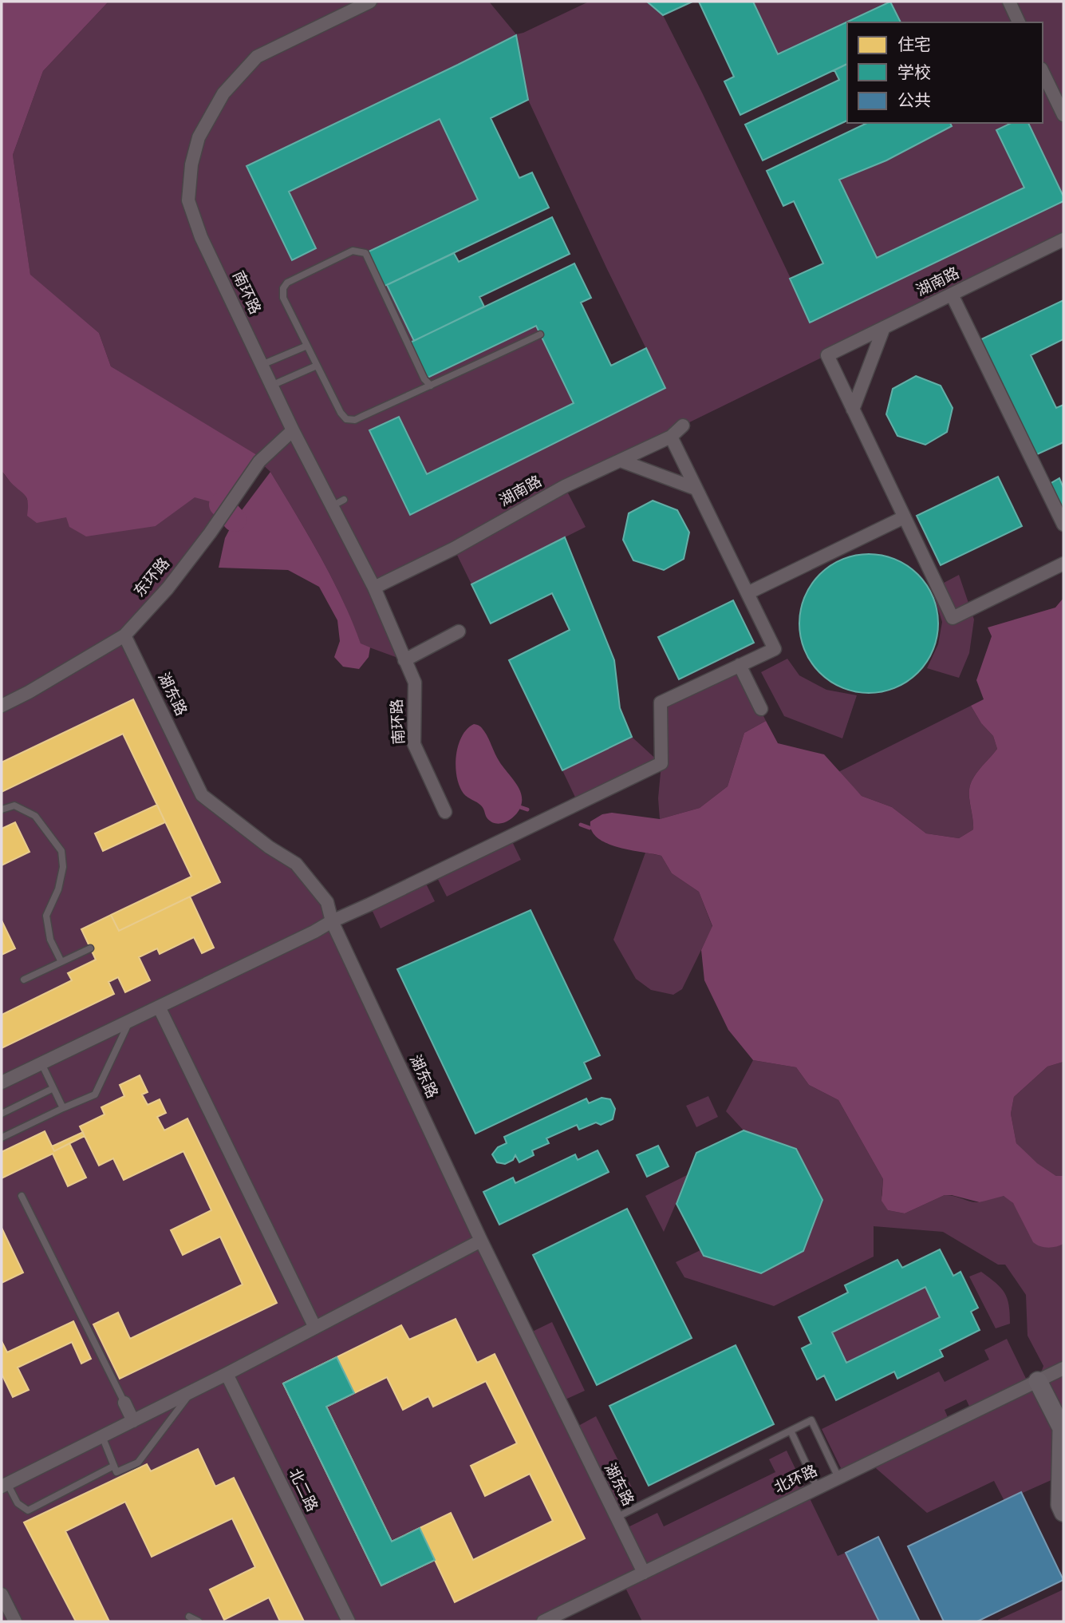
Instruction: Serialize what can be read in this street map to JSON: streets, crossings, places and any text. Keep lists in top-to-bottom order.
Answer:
{
  "streets": {
    "street": [
      "湖南路",
      "南环路",
      "东环路",
      "湖东路",
      "北环路",
      "北二路"
    ]
  },
  "crossings": [
    ["湖南路", "南环路"],
    ["南环路", "东环路"],
    ["东环路", "湖东路"],
    ["湖东路", "北环路"]
  ],
  "legend": ["住宅", "学校", "公共"]
}
